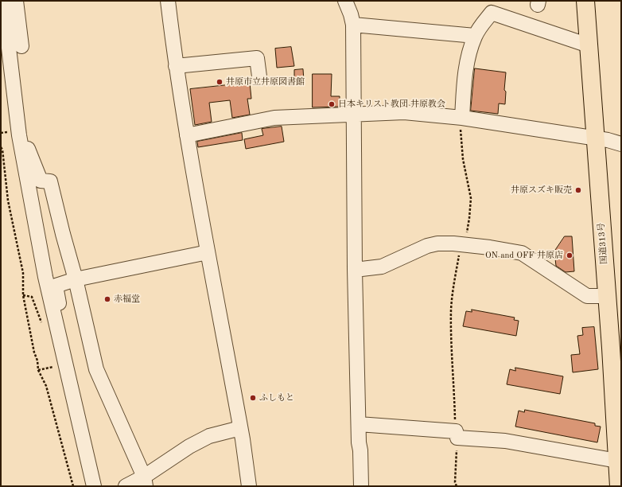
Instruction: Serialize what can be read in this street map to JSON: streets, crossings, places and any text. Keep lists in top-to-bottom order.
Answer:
{
  "streets": {
    "highway": ["国道313号"]
  },
  "places": [
    "井原市立井原図書館",
    "日本キリスト教団 井原教会",
    "井原スズキ販売",
    "ON and OFF 井原店",
    "赤福堂",
    "ふしもと"
  ]
}
